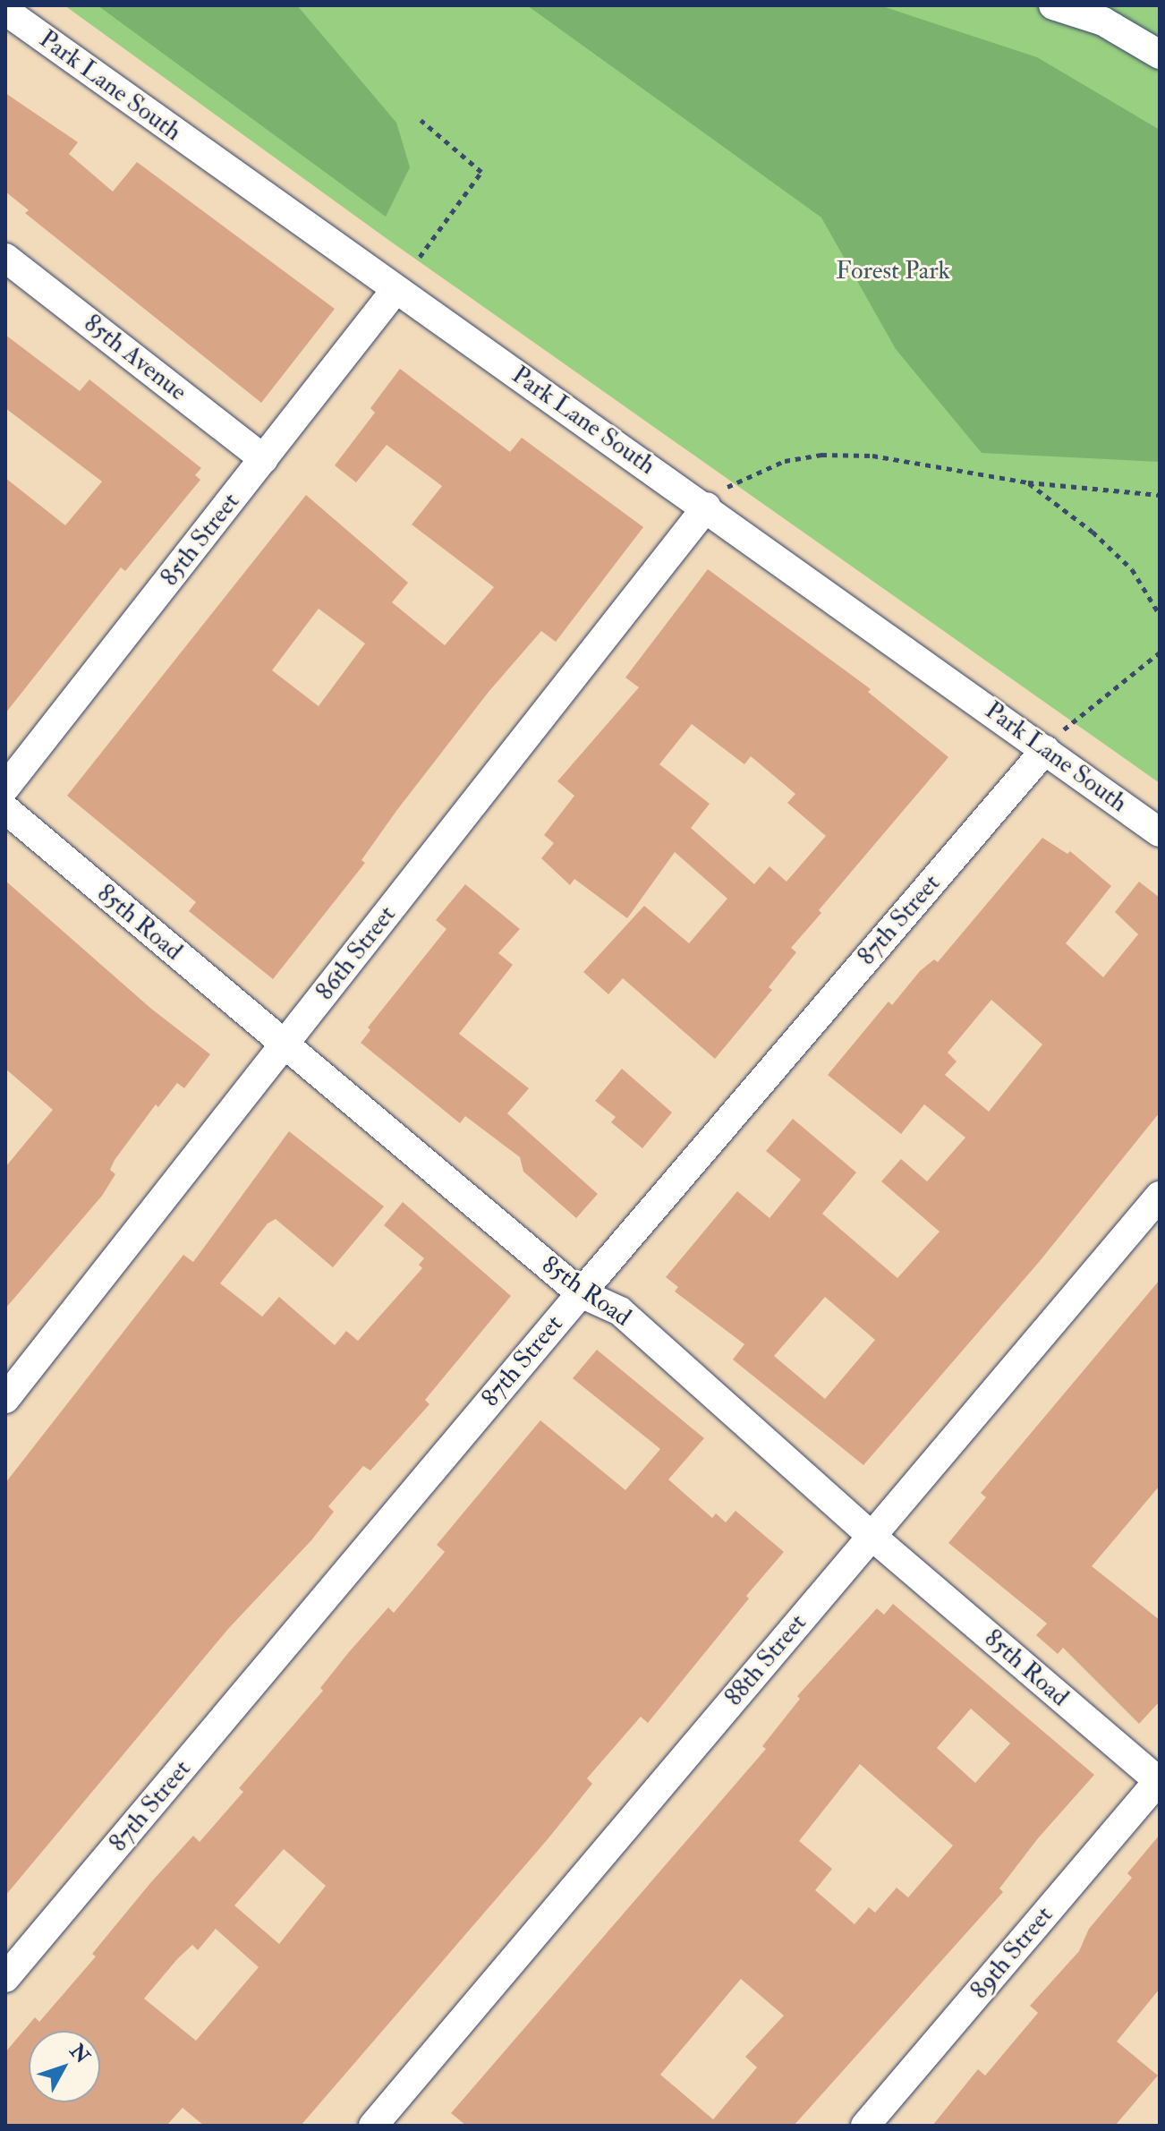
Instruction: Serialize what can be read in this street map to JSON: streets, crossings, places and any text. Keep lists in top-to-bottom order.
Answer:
{
  "streets": {
    "street": [
      "Park Lane South",
      "85th Avenue",
      "85th Street",
      "87th Street",
      "85th Road",
      "86th Street",
      "88th Street",
      "89th Street"
    ]
  },
  "crossings": [
    ["Park Lane South", "85th Street"],
    ["Park Lane South", "87th Street"],
    ["Park Lane South", "86th Street"],
    ["85th Avenue", "85th Street"],
    ["87th Street", "85th Road"],
    ["85th Road", "86th Street"],
    ["85th Road", "88th Street"],
    ["85th Road", "89th Street"]
  ],
  "parks": ["Forest Park"],
  "north": "top right"
}
